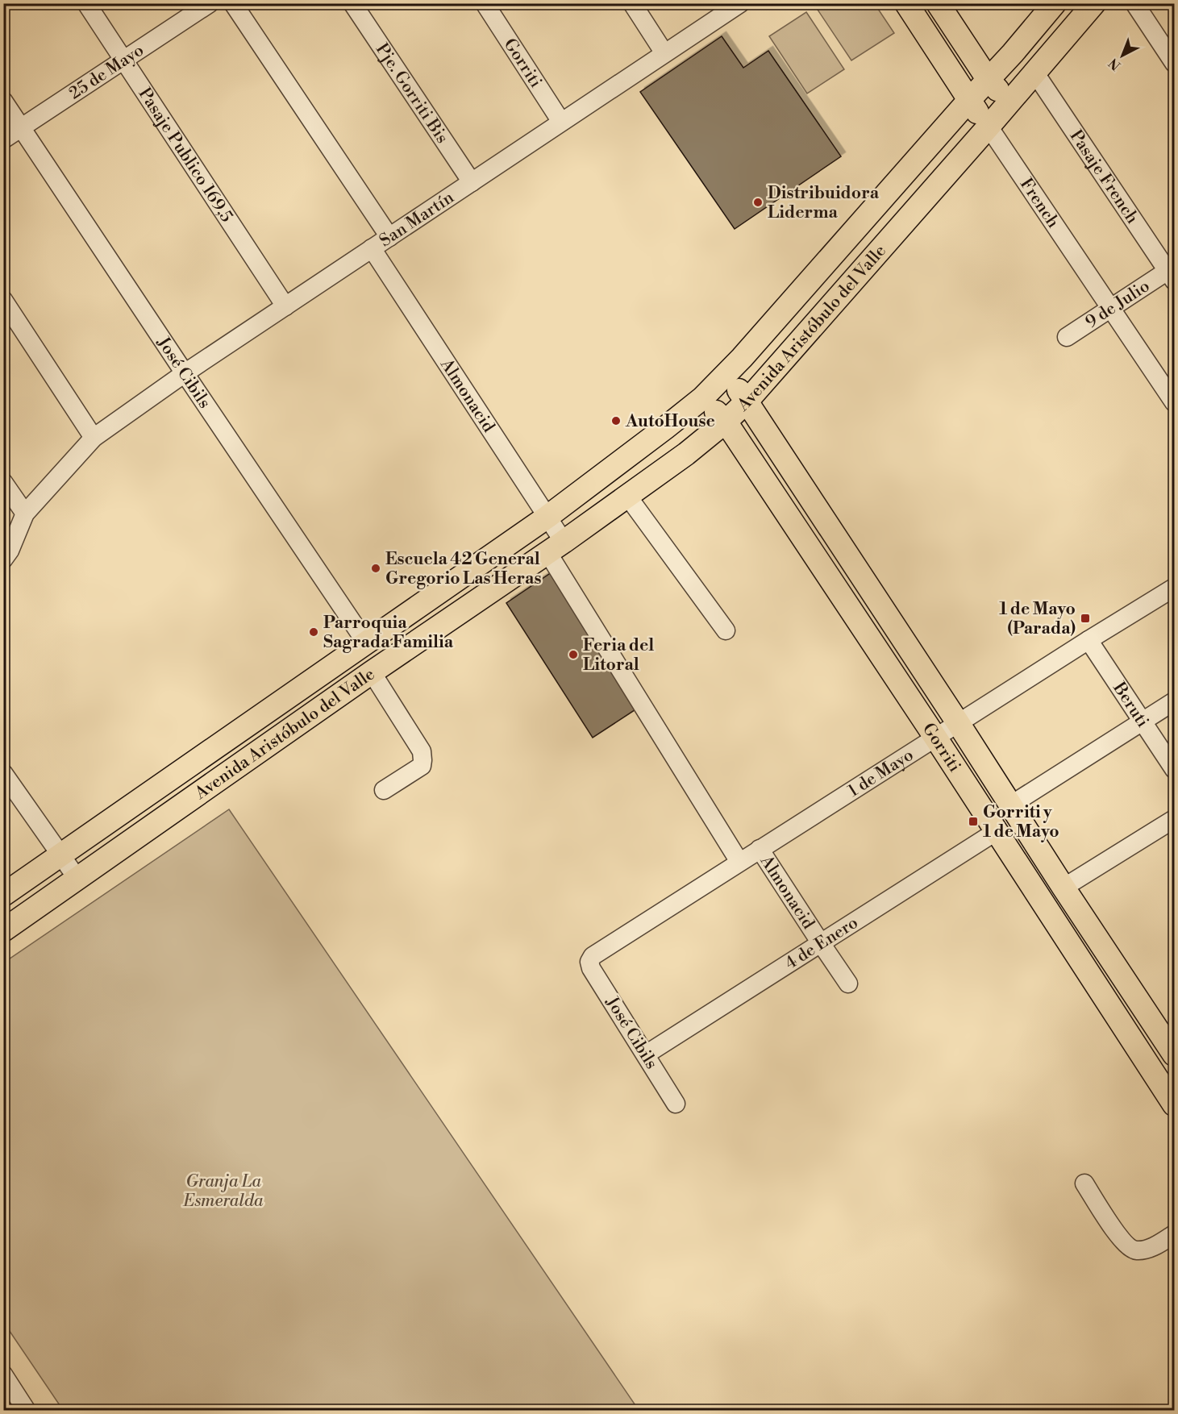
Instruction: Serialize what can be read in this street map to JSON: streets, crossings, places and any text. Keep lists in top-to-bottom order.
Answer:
{
  "streets": {
    "main road": ["Gorriti", "French", "Avenida Aristóbulo del Valle"],
    "street": [
      "25 de Mayo",
      "Pje. Gorriti Bis",
      "Pasaje Publico 169,5",
      "Pasaje French",
      "San Martín",
      "9 de Julio",
      "José Cibils",
      "Almonacid",
      "Beruti",
      "1 de Mayo",
      "4 de Enero"
    ]
  },
  "crossings": [
    ["Gorriti", "San Martín"],
    ["Gorriti", "Avenida Aristóbulo del Valle"],
    ["Gorriti", "1 de Mayo"],
    ["Gorriti", "4 de Enero"],
    ["25 de Mayo", "Pasaje Publico 169,5"],
    ["25 de Mayo", "José Cibils"],
    ["Pje. Gorriti Bis", "San Martín"],
    ["Pasaje Publico 169,5", "San Martín"],
    ["Pasaje French", "9 de Julio"],
    ["Pasaje French", "Avenida Aristóbulo del Valle"],
    ["French", "9 de Julio"],
    ["French", "Avenida Aristóbulo del Valle"],
    ["San Martín", "José Cibils"],
    ["San Martín", "Almonacid"],
    ["Avenida Aristóbulo del Valle", "José Cibils"],
    ["Avenida Aristóbulo del Valle", "Almonacid"],
    ["José Cibils", "1 de Mayo"],
    ["José Cibils", "4 de Enero"],
    ["Almonacid", "1 de Mayo"],
    ["Almonacid", "4 de Enero"],
    ["Beruti", "1 de Mayo"]
  ],
  "parks": ["Granja La Esmeralda"],
  "places": {
    "other": [
      "Distribuidora Liderma",
      "AutoHouse",
      "Escuela 42 General Gregorio Las Heras",
      "Parroquia Sagrada Familia",
      "Feria del Litoral"
    ],
    "transit": ["1 de Mayo (Parada)", "Gorriti y 1 de Mayo"]
  },
  "north": "bottom left"
}
